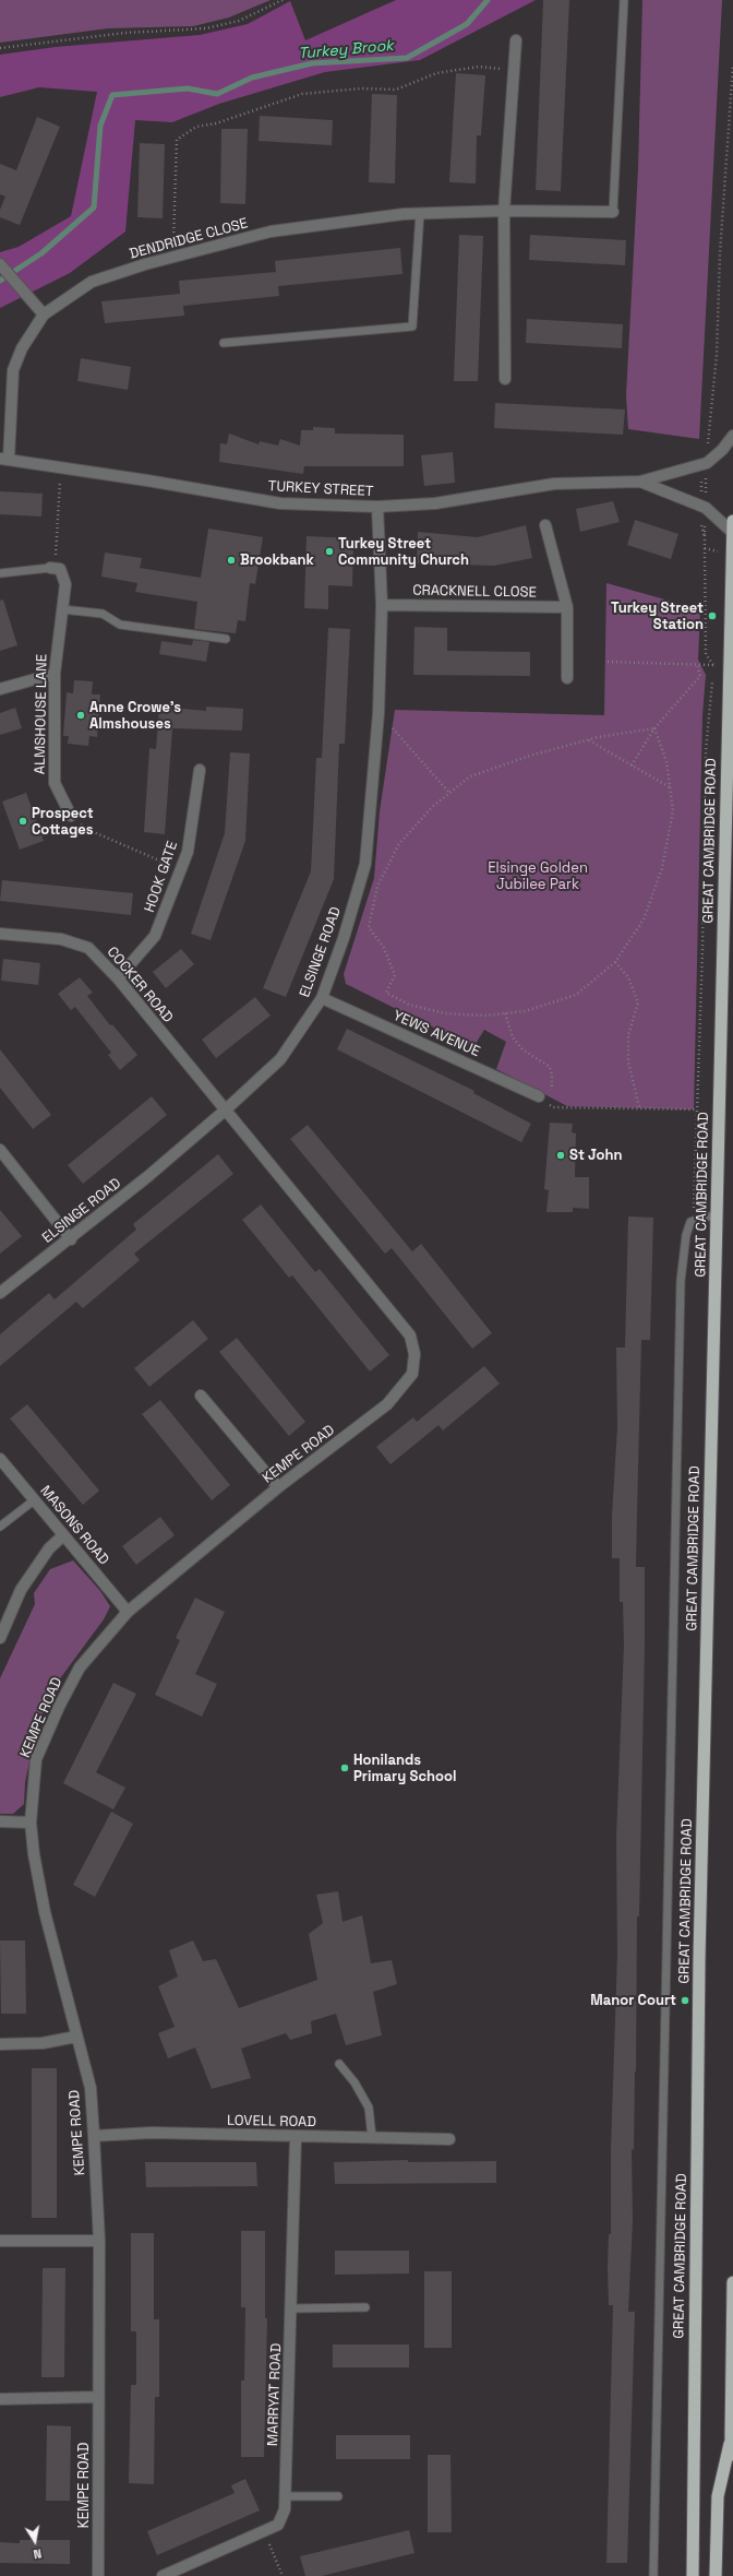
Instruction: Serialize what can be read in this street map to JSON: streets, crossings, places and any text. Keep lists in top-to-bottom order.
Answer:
{
  "streets": {
    "highway": ["GREAT CAMBRIDGE ROAD"],
    "street": [
      "DENDRIDGE CLOSE",
      "TURKEY STREET",
      "CRACKNELL CLOSE",
      "ALMSHOUSE LANE",
      "HOOK GATE",
      "ELSINGE ROAD",
      "COCKER ROAD",
      "YEWS AVENUE",
      "KEMPE ROAD",
      "MASONS ROAD",
      "LOVELL ROAD",
      "MARRYAT ROAD"
    ]
  },
  "crossings": [
    ["DENDRIDGE CLOSE", "TURKEY STREET"],
    ["TURKEY STREET", "GREAT CAMBRIDGE ROAD"],
    ["TURKEY STREET", "ELSINGE ROAD"],
    ["CRACKNELL CLOSE", "ELSINGE ROAD"],
    ["HOOK GATE", "COCKER ROAD"],
    ["ELSINGE ROAD", "COCKER ROAD"],
    ["ELSINGE ROAD", "YEWS AVENUE"],
    ["ELSINGE ROAD", "KEMPE ROAD"],
    ["COCKER ROAD", "KEMPE ROAD"],
    ["KEMPE ROAD", "MASONS ROAD"],
    ["KEMPE ROAD", "LOVELL ROAD"],
    ["LOVELL ROAD", "MARRYAT ROAD"]
  ],
  "water": ["Turkey Brook"],
  "parks": ["Elsinge Golden Jubilee Park"],
  "places": [
    "Turkey Street Community Church",
    "Brookbank",
    "Turkey Street Station",
    "Anne Crowe's Almshouses",
    "Prospect Cottages",
    "St John",
    "Honilands Primary School",
    "Manor Court"
  ],
  "north": "bottom"
}
